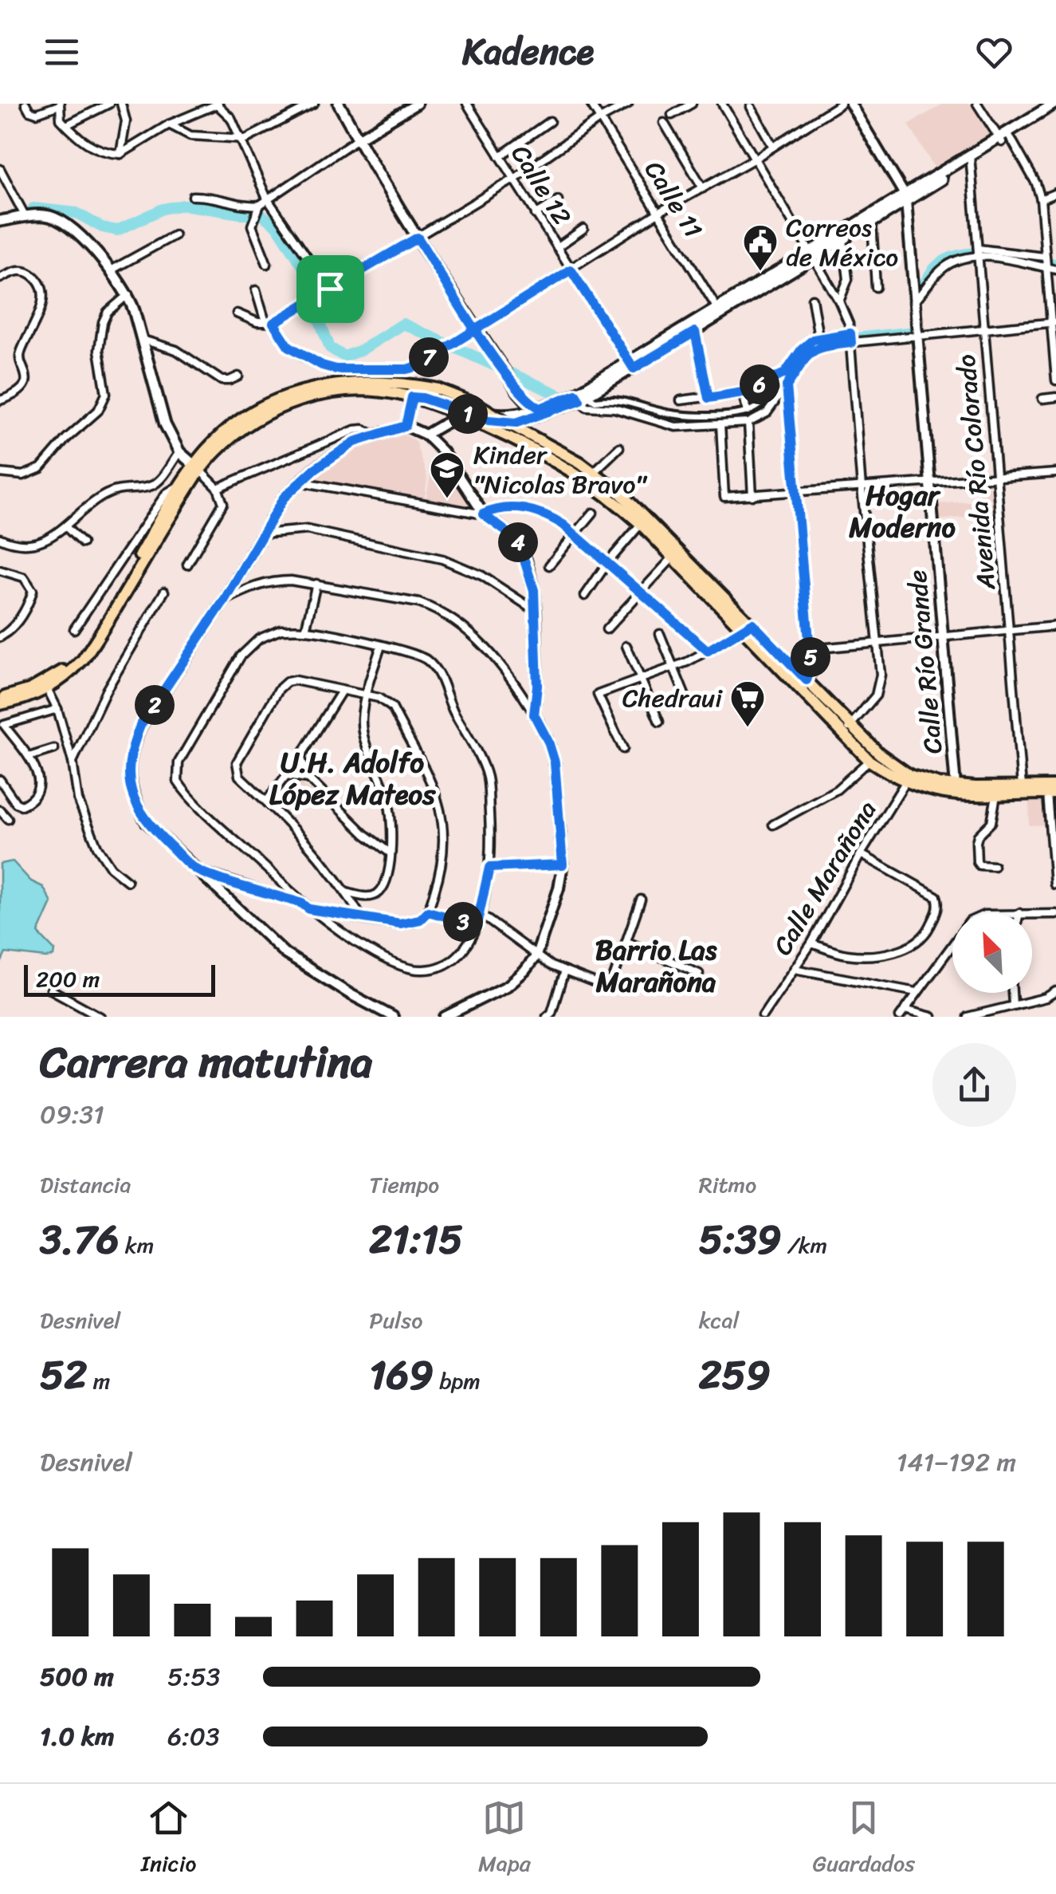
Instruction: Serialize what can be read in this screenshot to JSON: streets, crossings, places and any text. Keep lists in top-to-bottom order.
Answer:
{
  "streets": {
    "street": [
      "Calle 12",
      "Calle 11",
      "Avenida Río Colorado",
      "Calle Río Grande",
      "Calle Marañona"
    ]
  },
  "districts": ["Hogar Moderno", "U.H. Adolfo López Mateos", "Barrio Las Marañona"],
  "places": {
    "public building": ["Correos de México"],
    "school or university": ["Kinder \"Nicolas Bravo\""],
    "supermarket": ["Chedraui"]
  },
  "scale_bar": "200 m",
  "north": "top left",
  "page": {
    "header": "Kadence",
    "pins": [
      "7",
      "6",
      "1",
      "4",
      "5",
      "2",
      "3"
    ],
    "scale": "200 m",
    "heading": ["Carrera matutina", "09:31"],
    "stats": [
      ["Distancia", "3.76 km"],
      ["Tiempo", "21:15"],
      ["Ritmo", "5:39 /km"],
      ["Desnivel", "52 m"],
      ["Pulso", "169 bpm"],
      ["kcal", "259"]
    ],
    "chart": ["Desnivel", "141–192 m"],
    "list": [
      {
        "name": "500 m",
        "note": "5:53"
      },
      {
        "name": "1.0 km",
        "note": "6:03"
      }
    ],
    "tabs": ["Inicio", "Mapa", "Guardados"]
  }
}
